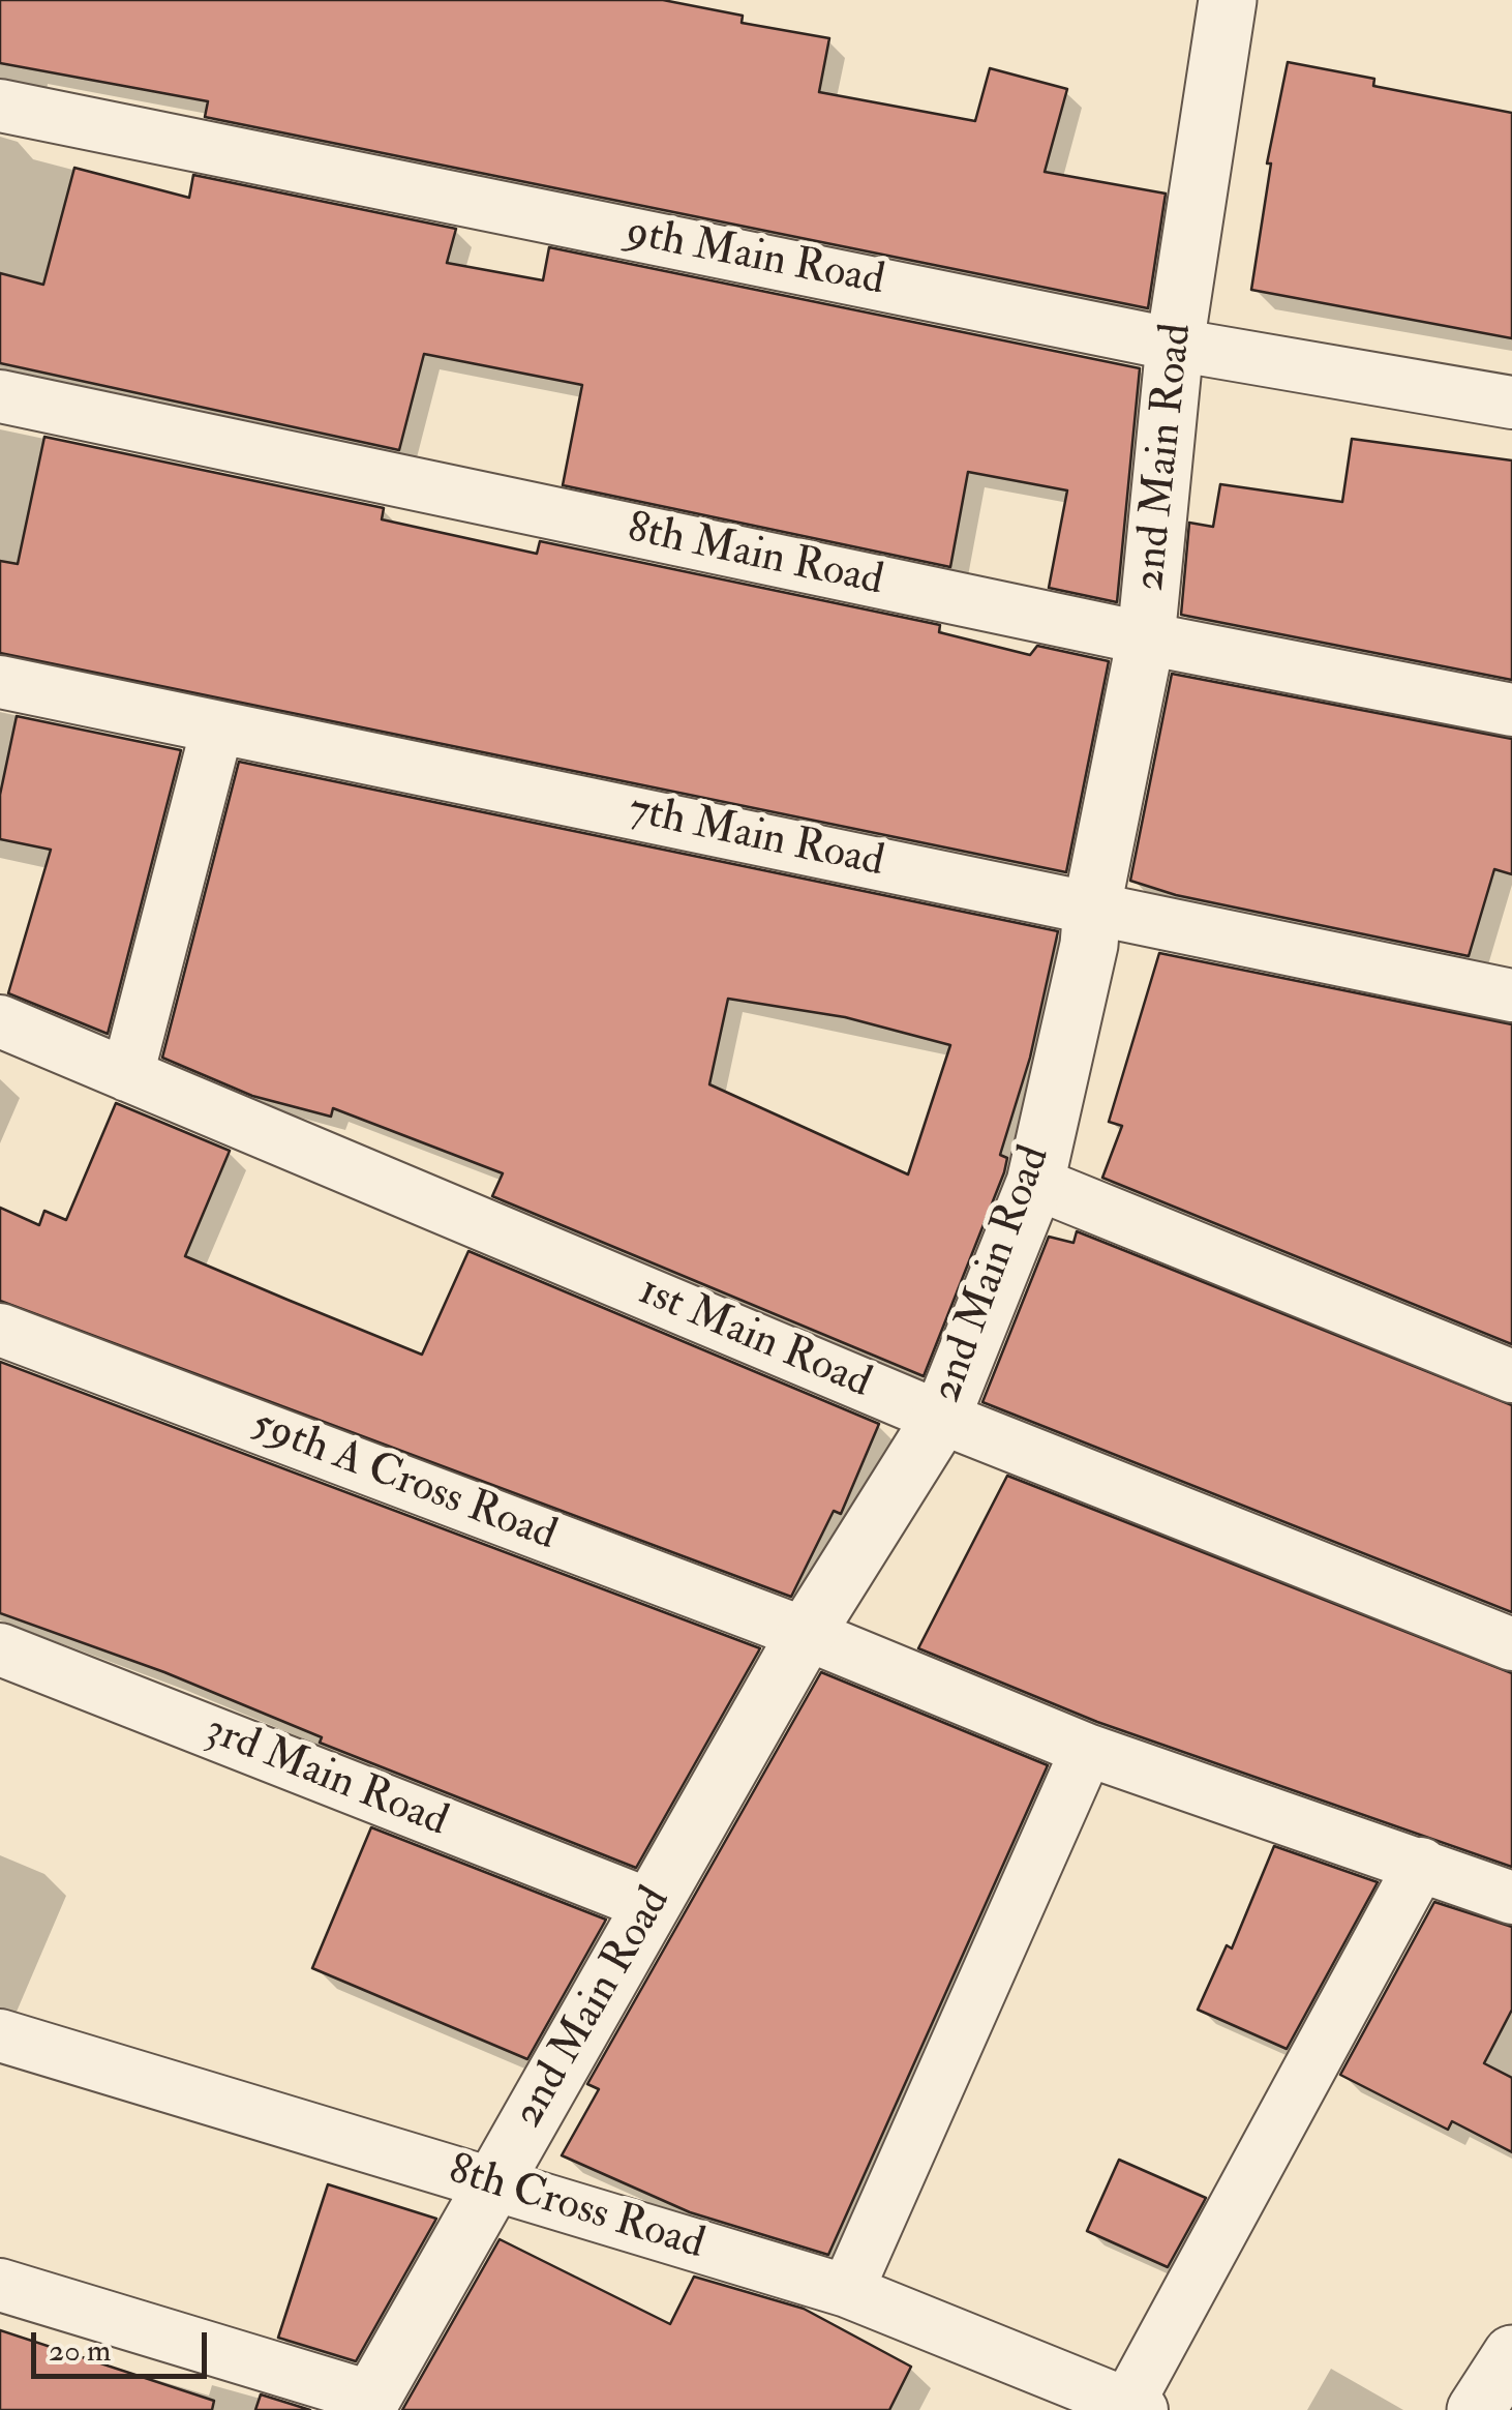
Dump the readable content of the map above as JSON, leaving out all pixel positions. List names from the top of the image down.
{
  "streets": {
    "street": [
      "9th Main Road",
      "2nd Main Road",
      "8th Main Road",
      "7th Main Road",
      "1st Main Road",
      "59th A Cross Road",
      "3rd Main Road",
      "8th Cross Road"
    ]
  },
  "crossings": [
    ["9th Main Road", "2nd Main Road"],
    ["2nd Main Road", "8th Main Road"],
    ["2nd Main Road", "7th Main Road"],
    ["2nd Main Road", "1st Main Road"],
    ["2nd Main Road", "59th A Cross Road"],
    ["2nd Main Road", "3rd Main Road"],
    ["2nd Main Road", "8th Cross Road"]
  ],
  "scale_bar": "20 m"
}
